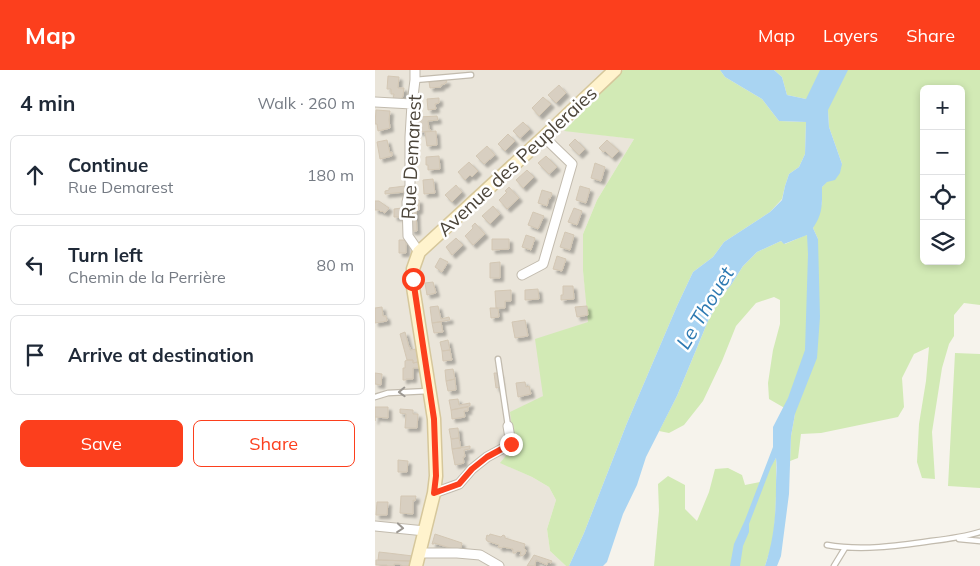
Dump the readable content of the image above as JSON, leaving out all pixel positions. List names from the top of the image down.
{
  "streets": {
    "street": ["Rue Demarest", "Avenue des Peupleraies"]
  },
  "crossings": [
    ["Rue Demarest", "Avenue des Peupleraies"]
  ],
  "water": ["Le Thouet"],
  "page": {
    "header": "Map",
    "nav": ["Map", "Layers", "Share"],
    "heading": ["4 min", "Walk · 260 m"],
    "map_buttons": ["+", "−"],
    "list": [
      ["Continue", "Rue Demarest", "180 m"],
      ["Turn left", "Chemin de la Perrière", "80 m"],
      "Arrive at destination"
    ],
    "buttons": ["Save", "Share"]
  }
}
